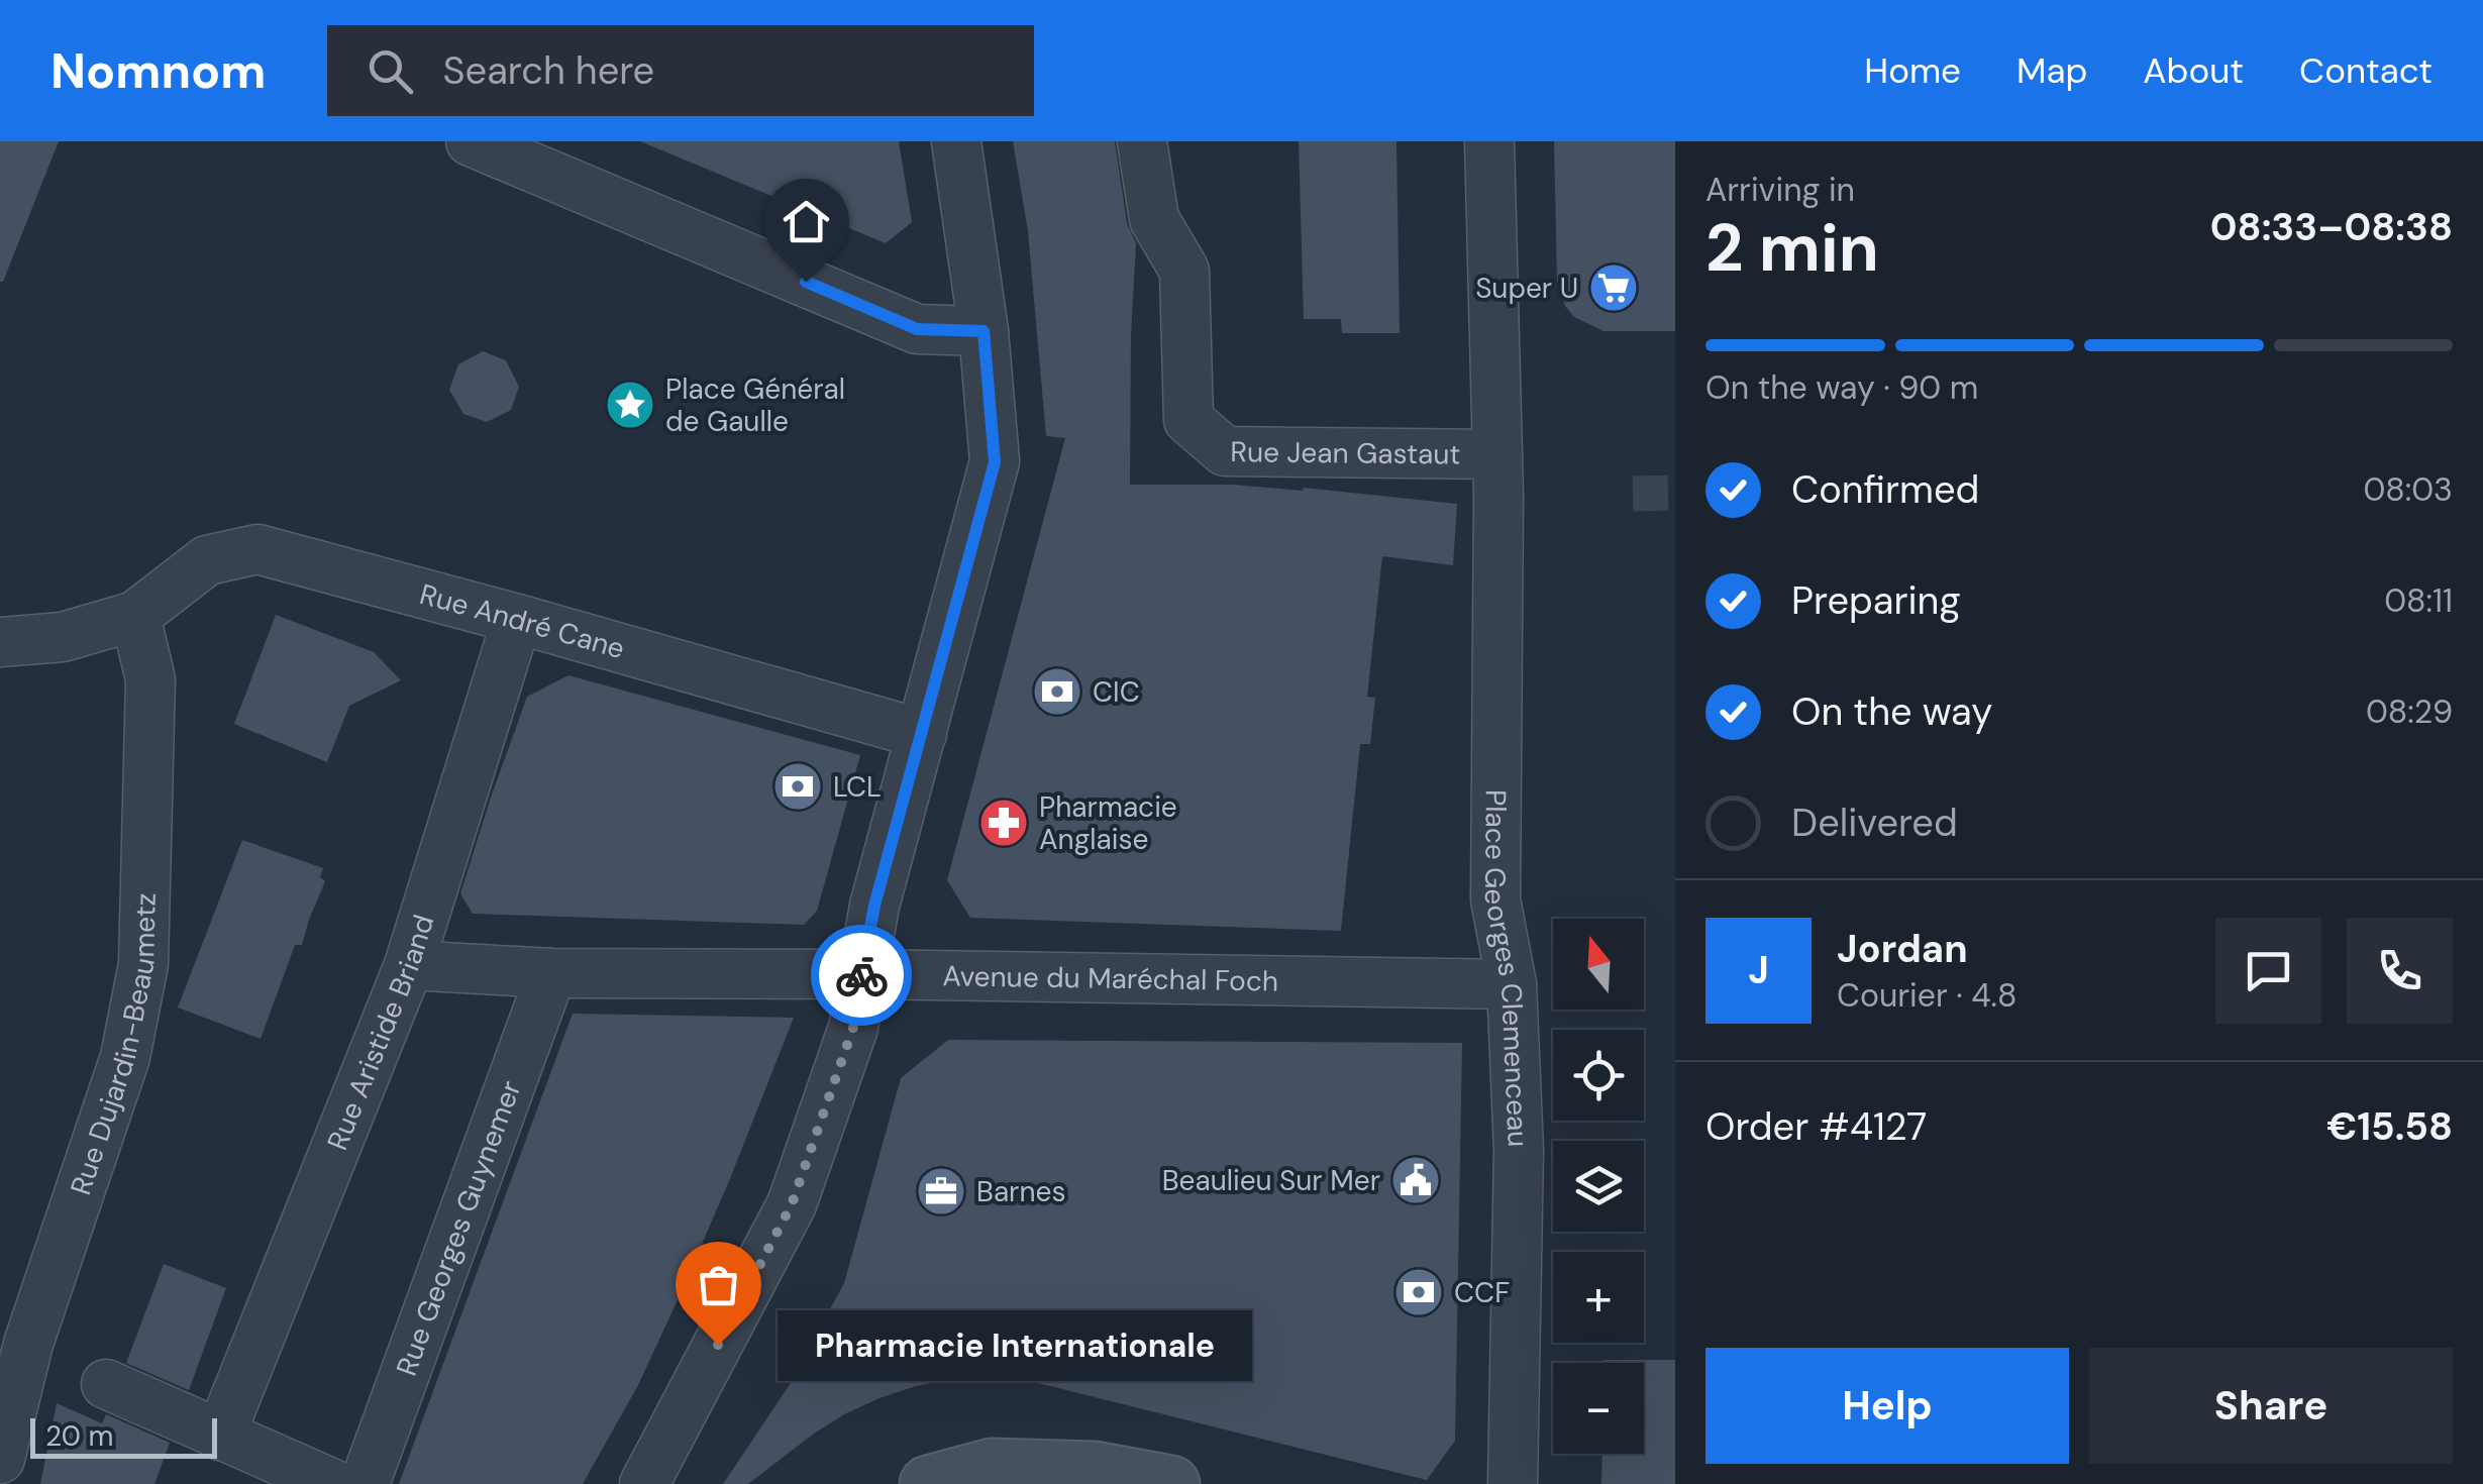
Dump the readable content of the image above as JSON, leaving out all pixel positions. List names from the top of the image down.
{
  "streets": {
    "street": [
      "Rue Jean Gastaut",
      "Rue André Cane",
      "Place Georges Clemenceau",
      "Avenue du Maréchal Foch",
      "Rue Aristide Briand",
      "Rue Dujardin-Beaumetz",
      "Rue Georges Guynemer"
    ]
  },
  "crossings": [
    ["Rue Jean Gastaut", "Place Georges Clemenceau"],
    ["Rue André Cane", "Rue Aristide Briand"],
    ["Rue André Cane", "Rue Dujardin-Beaumetz"],
    ["Place Georges Clemenceau", "Avenue du Maréchal Foch"],
    ["Avenue du Maréchal Foch", "Rue Aristide Briand"],
    ["Avenue du Maréchal Foch", "Rue Georges Guynemer"]
  ],
  "places": {
    "supermarket": ["Super U"],
    "place": ["Place Général de Gaulle"],
    "bank": ["CIC", "LCL", "CCF"],
    "pharmacy": ["Pharmacie Anglaise"],
    "public building": ["Beaulieu Sur Mer"],
    "office": ["Barnes"],
    "other": ["Pharmacie Internationale"]
  },
  "scale_bar": "20 m",
  "north": "top",
  "page": {
    "header": "Nomnom",
    "search": "Search here",
    "nav": [
      "Home",
      "Map",
      "About",
      "Contact"
    ],
    "heading": ["2 min", "Arriving in", "08:33–08:38"],
    "panel": [
      "Jordan",
      "Courier · 4.8",
      "Order #4127",
      "€15.58"
    ],
    "bar": "On the way · 90 m",
    "list": [
      ["Confirmed", "08:03"],
      ["Preparing", "08:11"],
      ["On the way", "08:29"],
      "Delivered"
    ],
    "round": "J",
    "map_buttons": ["+", "−"],
    "bubble": "Pharmacie Internationale",
    "buttons": ["Help", "Share"],
    "scale": "20 m"
  }
}
